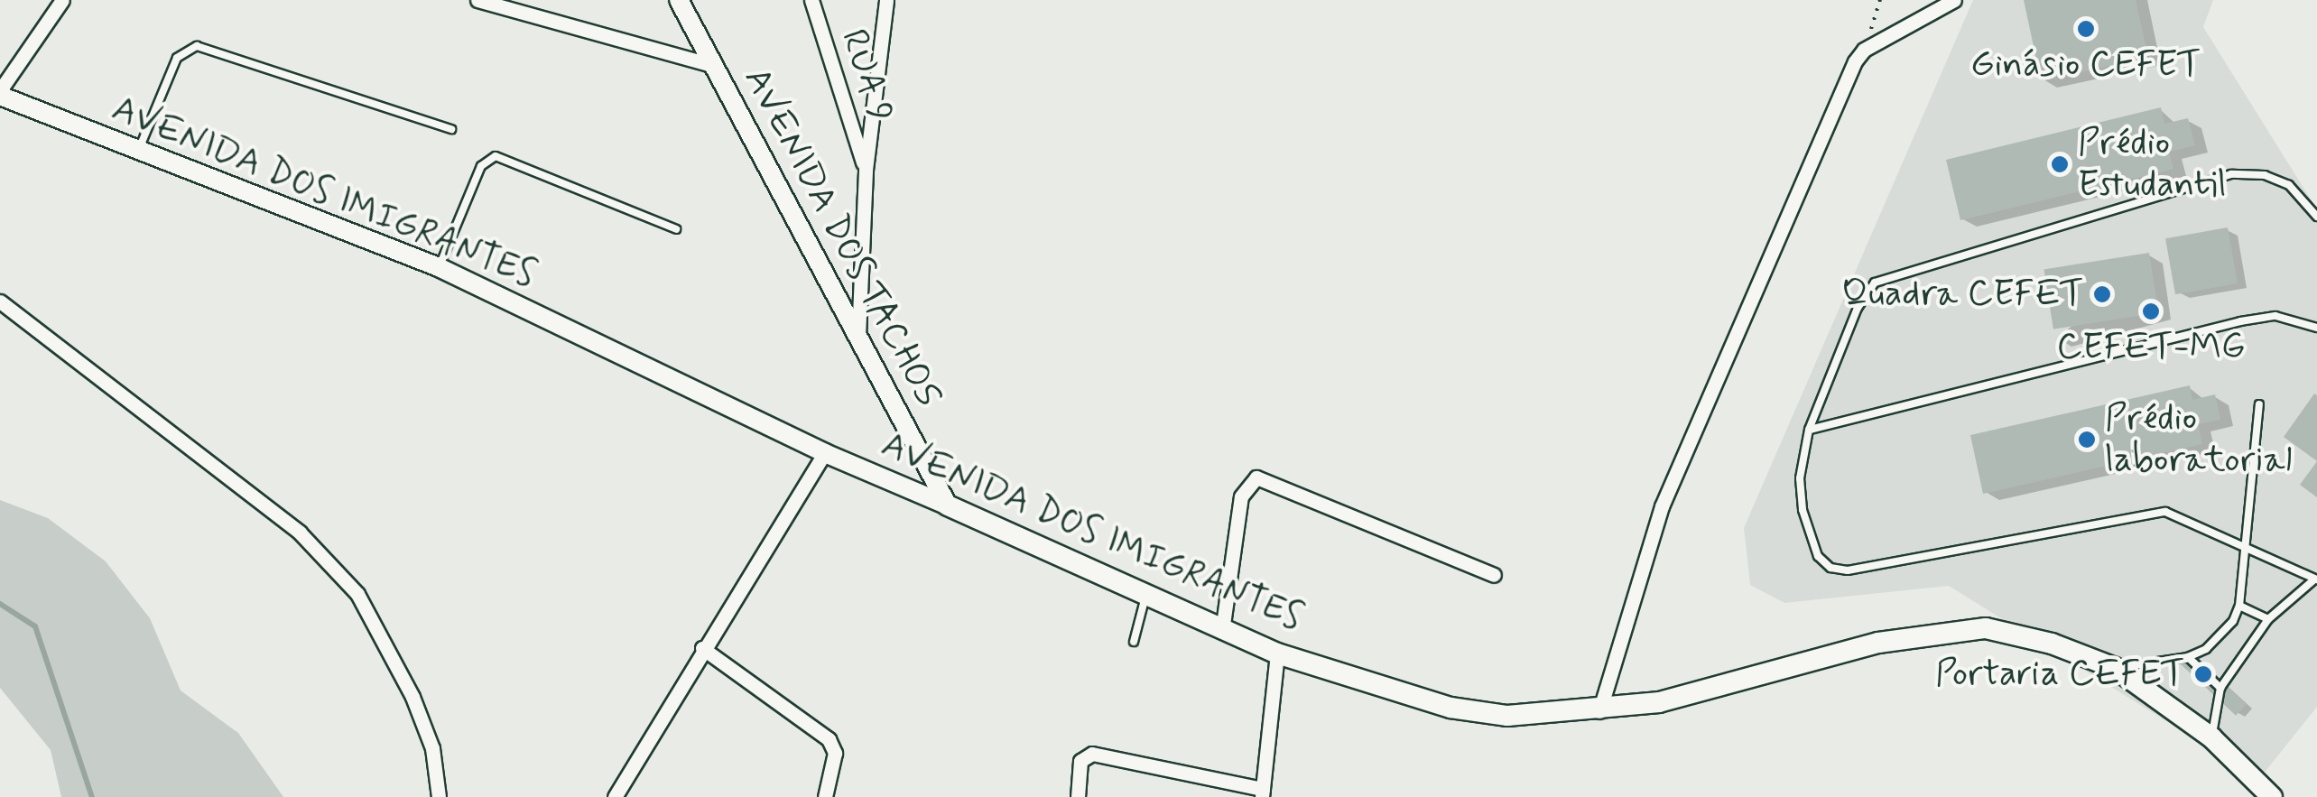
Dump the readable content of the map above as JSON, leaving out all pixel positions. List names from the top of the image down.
{
  "streets": {
    "main road": ["AVENIDA DOS IMIGRANTES"],
    "street": ["RUA 9", "AVENIDA DOS TACHOS"]
  },
  "crossings": [
    ["AVENIDA DOS IMIGRANTES", "AVENIDA DOS TACHOS"]
  ],
  "places": [
    "Ginásio CEFET",
    "Prédio Estudantil",
    "Quadra CEFET",
    "CEFET-MG",
    "Prédio laboratorial",
    "Portaria CEFET"
  ]
}
